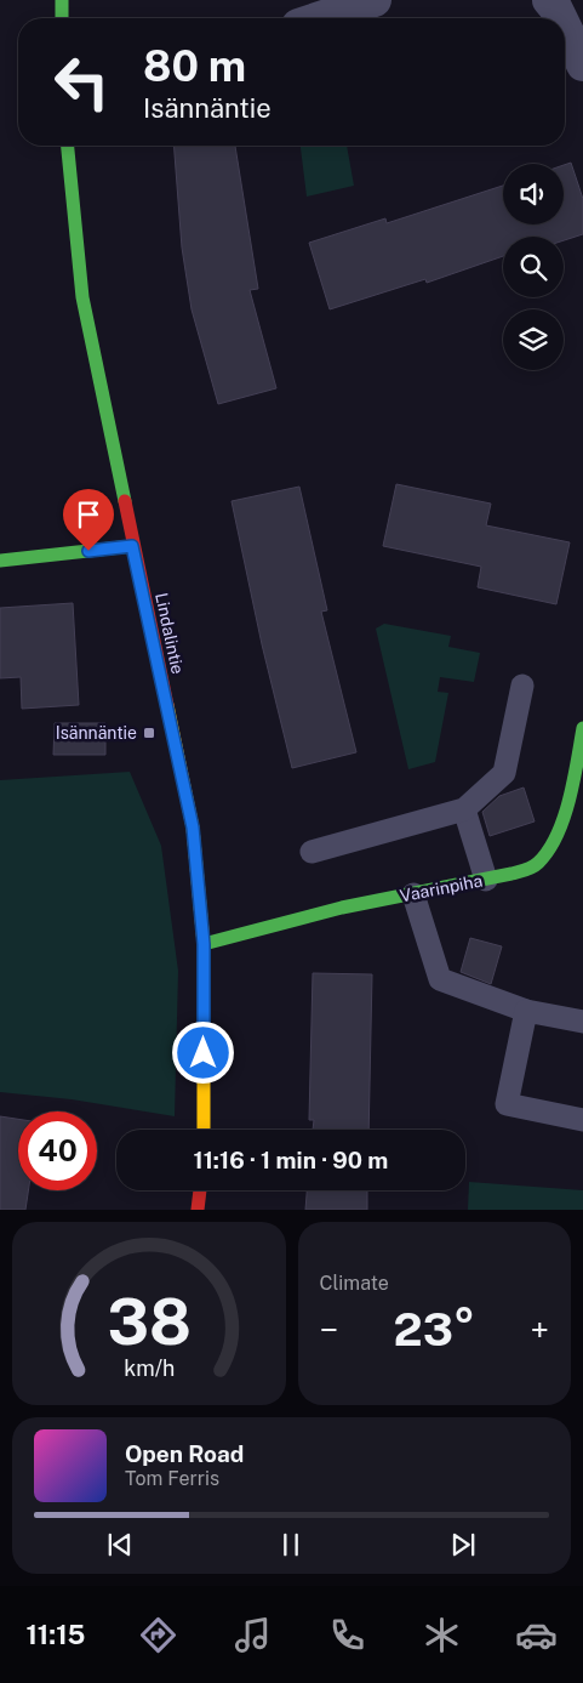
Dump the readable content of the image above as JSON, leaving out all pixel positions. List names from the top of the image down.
{
  "streets": {
    "street": ["Lindalintie", "Vaarinpiha"]
  },
  "crossings": [
    ["Lindalintie", "Vaarinpiha"]
  ],
  "places": {
    "transit": ["Isännäntie"]
  },
  "page": {
    "turn": ["80 m", "Isännäntie"],
    "limit": "40",
    "trip": "11:16 · 1 min · 90 m",
    "tile": "Climate",
    "heat": ["−", "23°", "+"],
    "song": ["Open Road", "Tom Ferris"],
    "tabs": "11:15",
    "gauge": ["38", "km/h"]
  }
}
